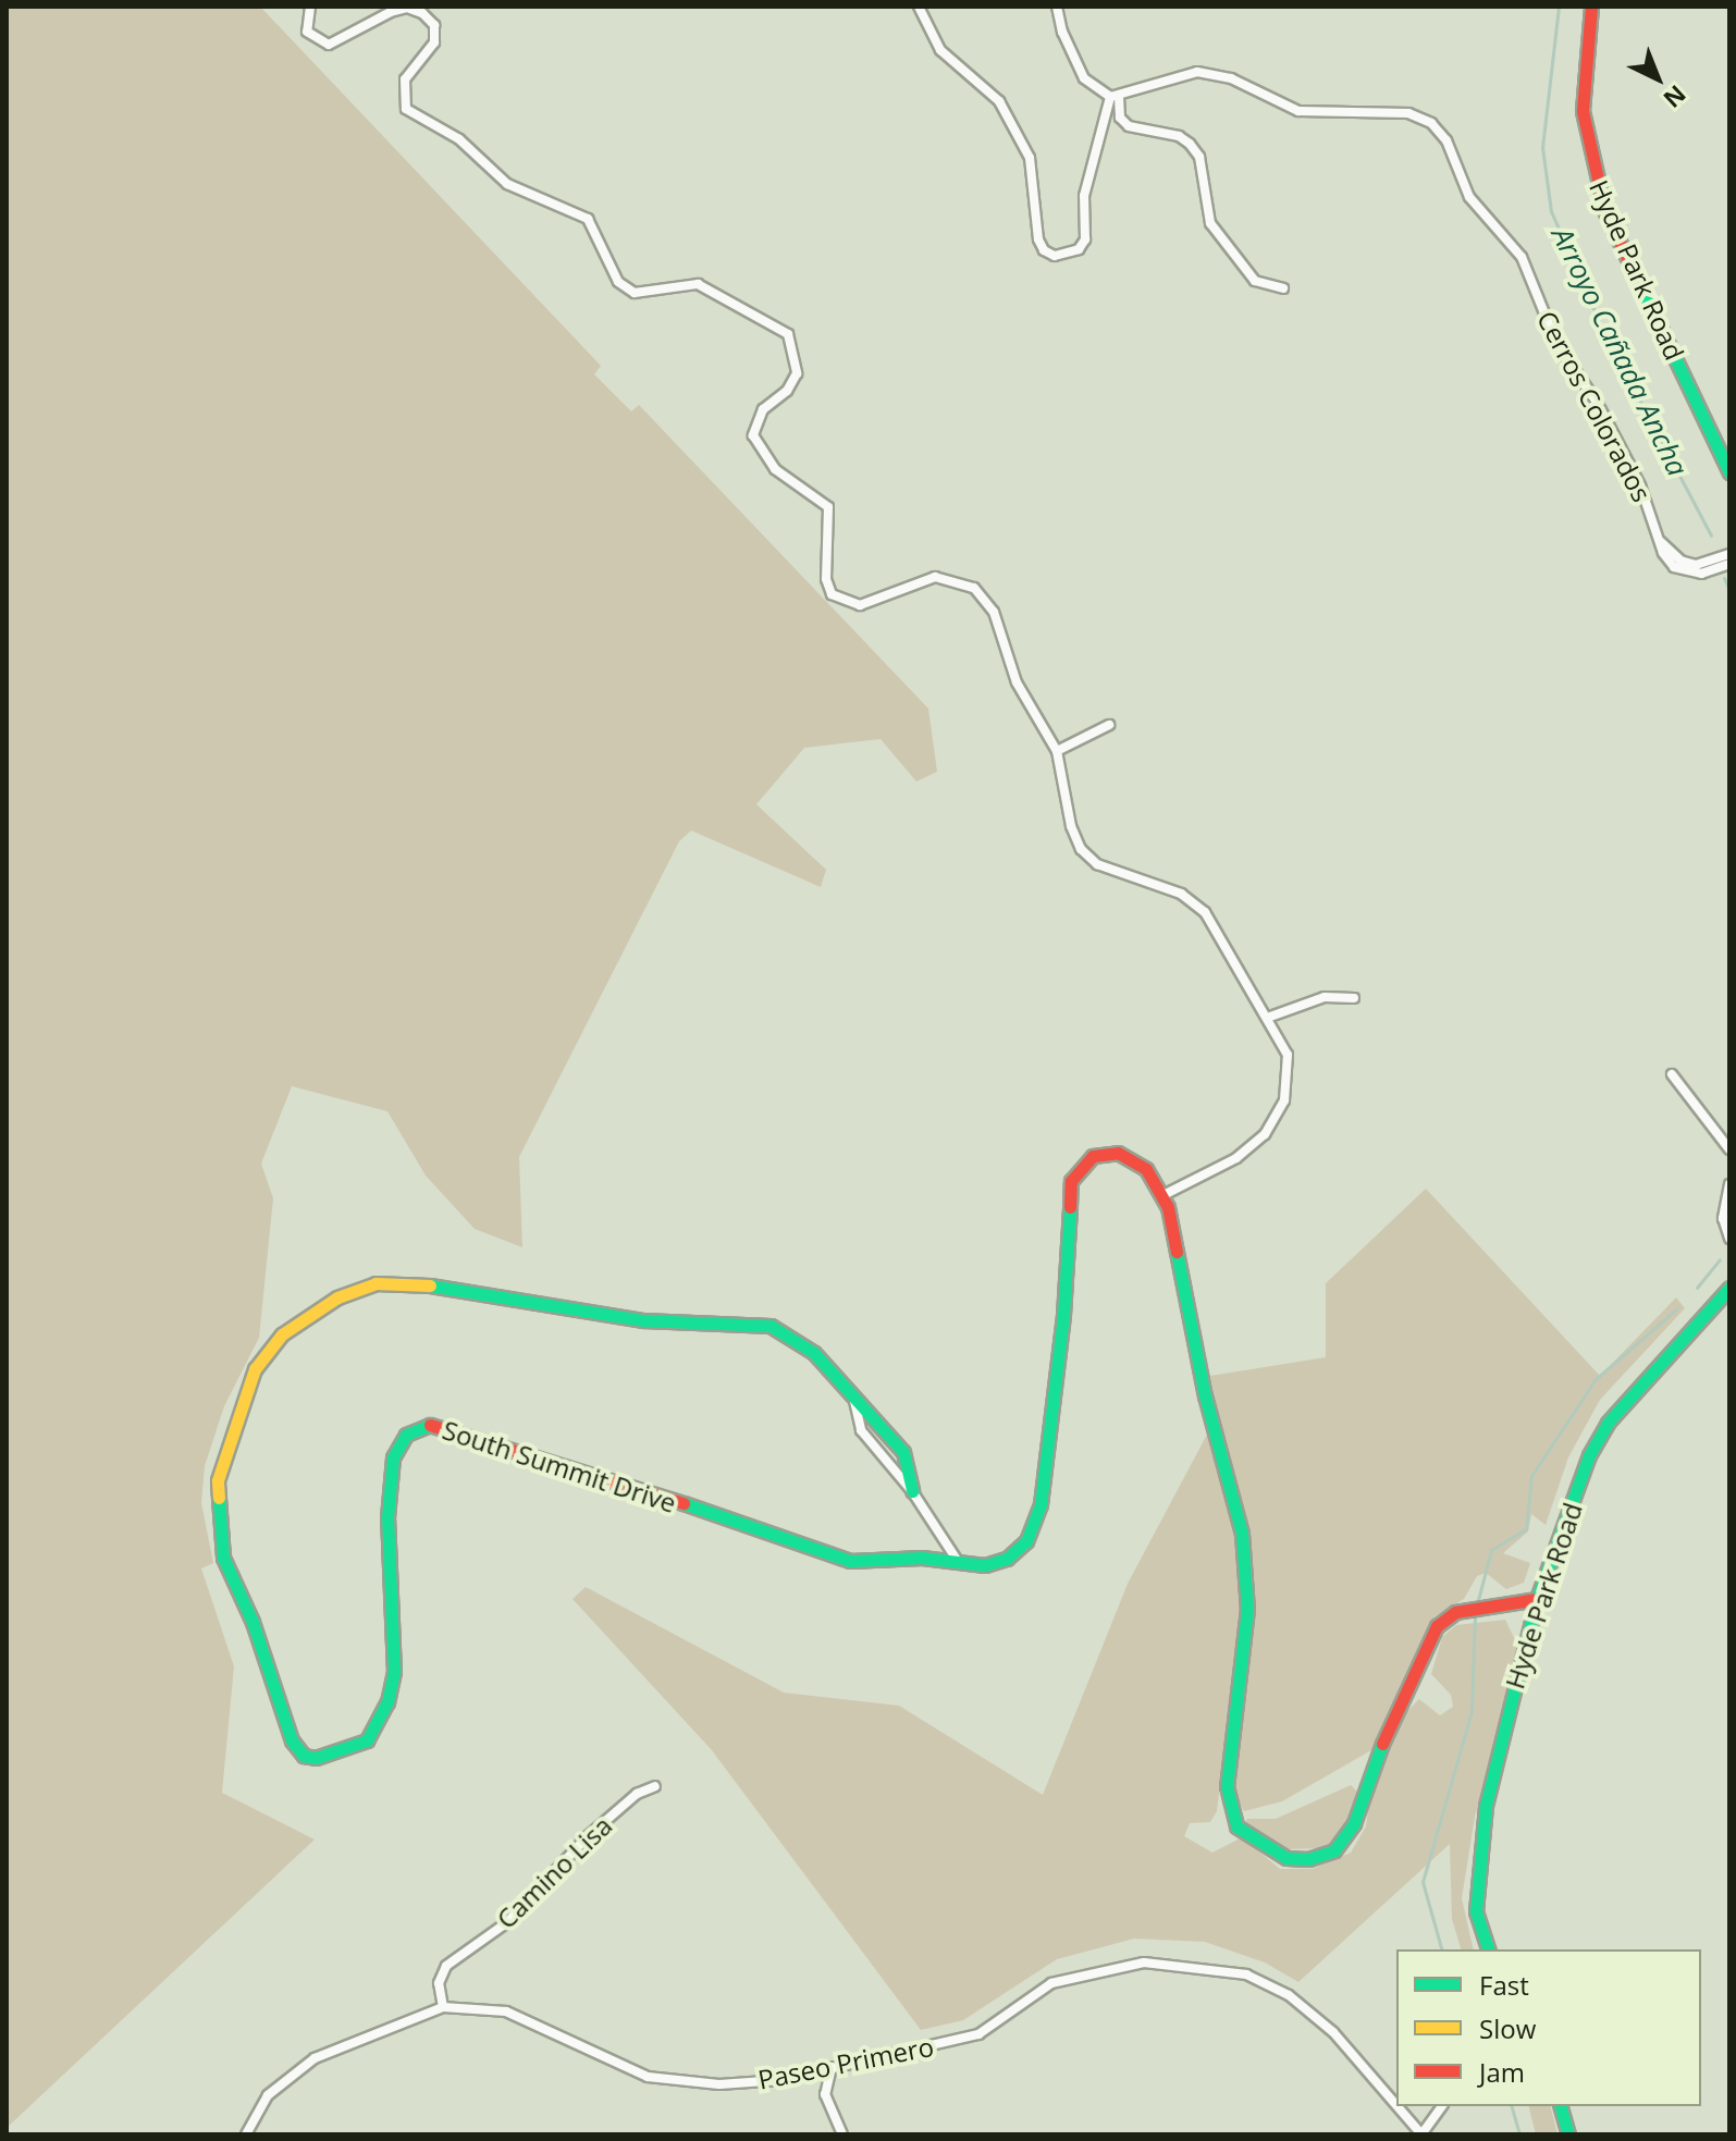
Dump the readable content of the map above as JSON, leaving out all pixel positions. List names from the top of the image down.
{
  "streets": {
    "street": [
      "Hyde Park Road",
      "Cerros Colorados",
      "South Summit Drive",
      "Camino Lisa",
      "Paseo Primero"
    ]
  },
  "crossings": [
    ["Hyde Park Road", "South Summit Drive"],
    ["Camino Lisa", "Paseo Primero"]
  ],
  "water": ["Arroyo Cañada Ancha"],
  "legend": ["Fast", "Slow", "Jam"],
  "north": "bottom right"
}
